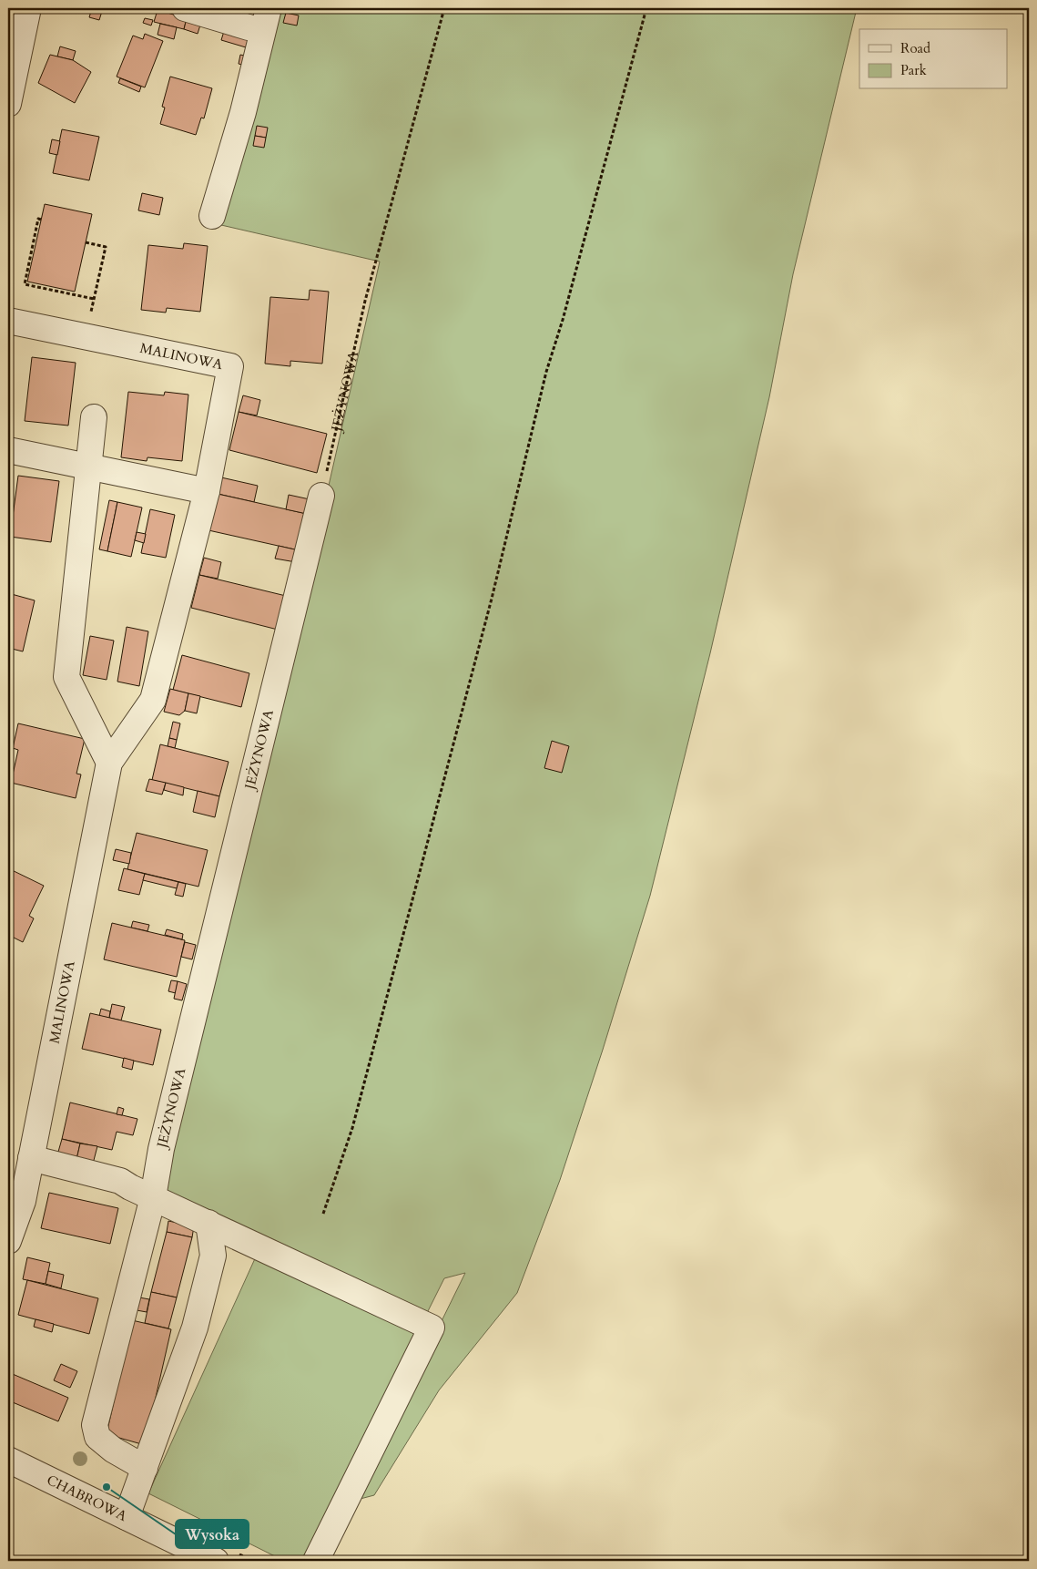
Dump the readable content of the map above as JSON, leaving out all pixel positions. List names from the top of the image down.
{
  "streets": {
    "street": ["MALINOWA", "JEŻYNOWA", "CHABROWA"]
  },
  "places": ["Wysoka"],
  "legend": ["Road", "Park"]
}
